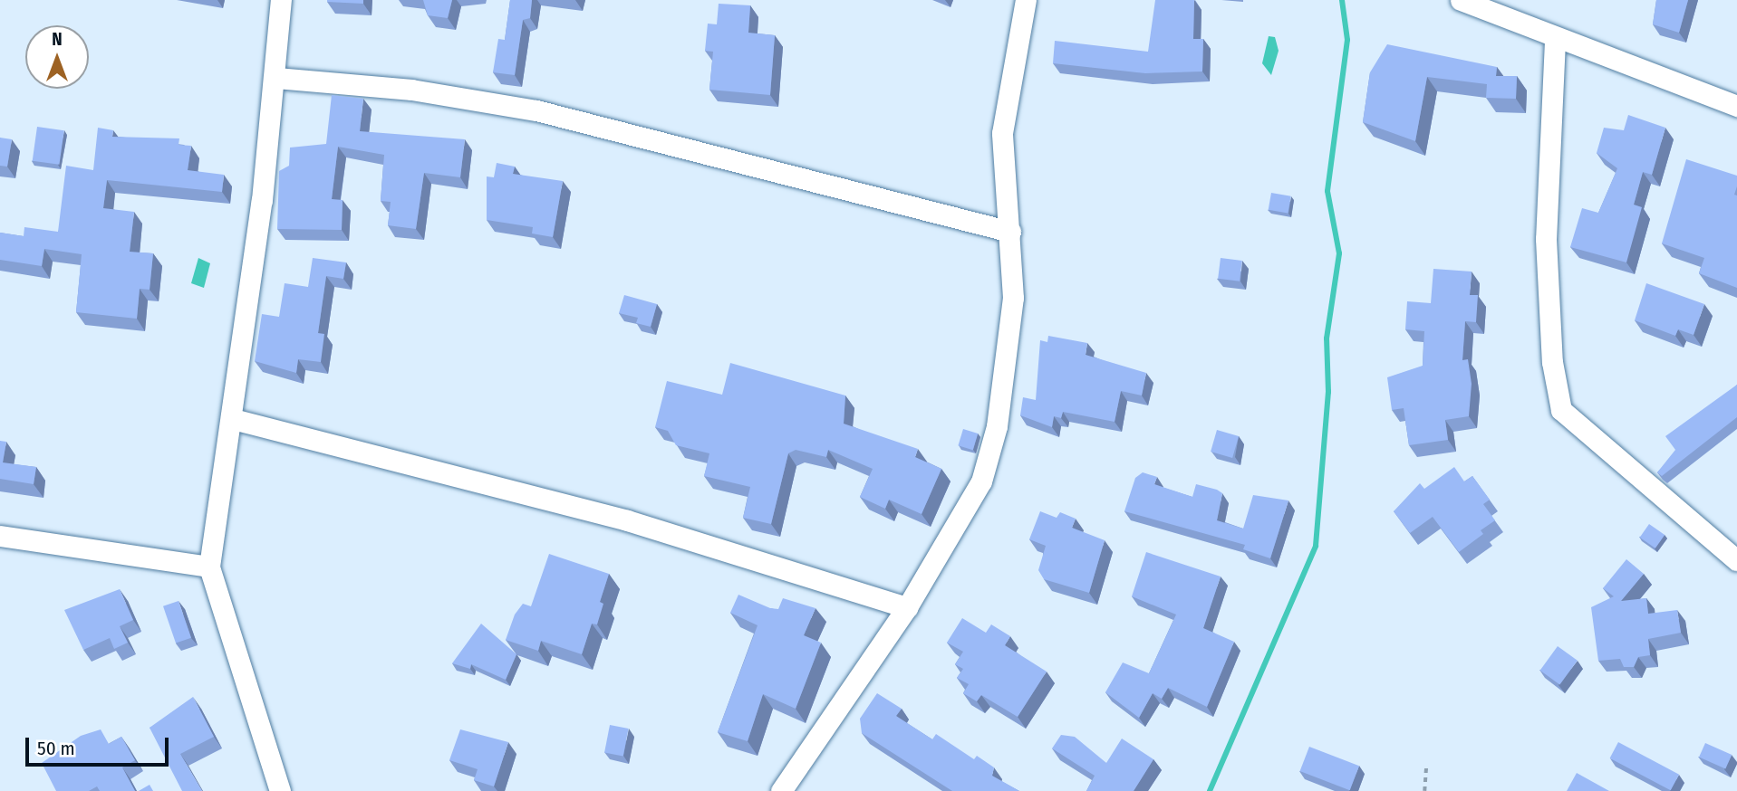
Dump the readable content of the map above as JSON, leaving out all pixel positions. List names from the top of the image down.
{
  "scale_bar": "50 m",
  "north": "top"
}
